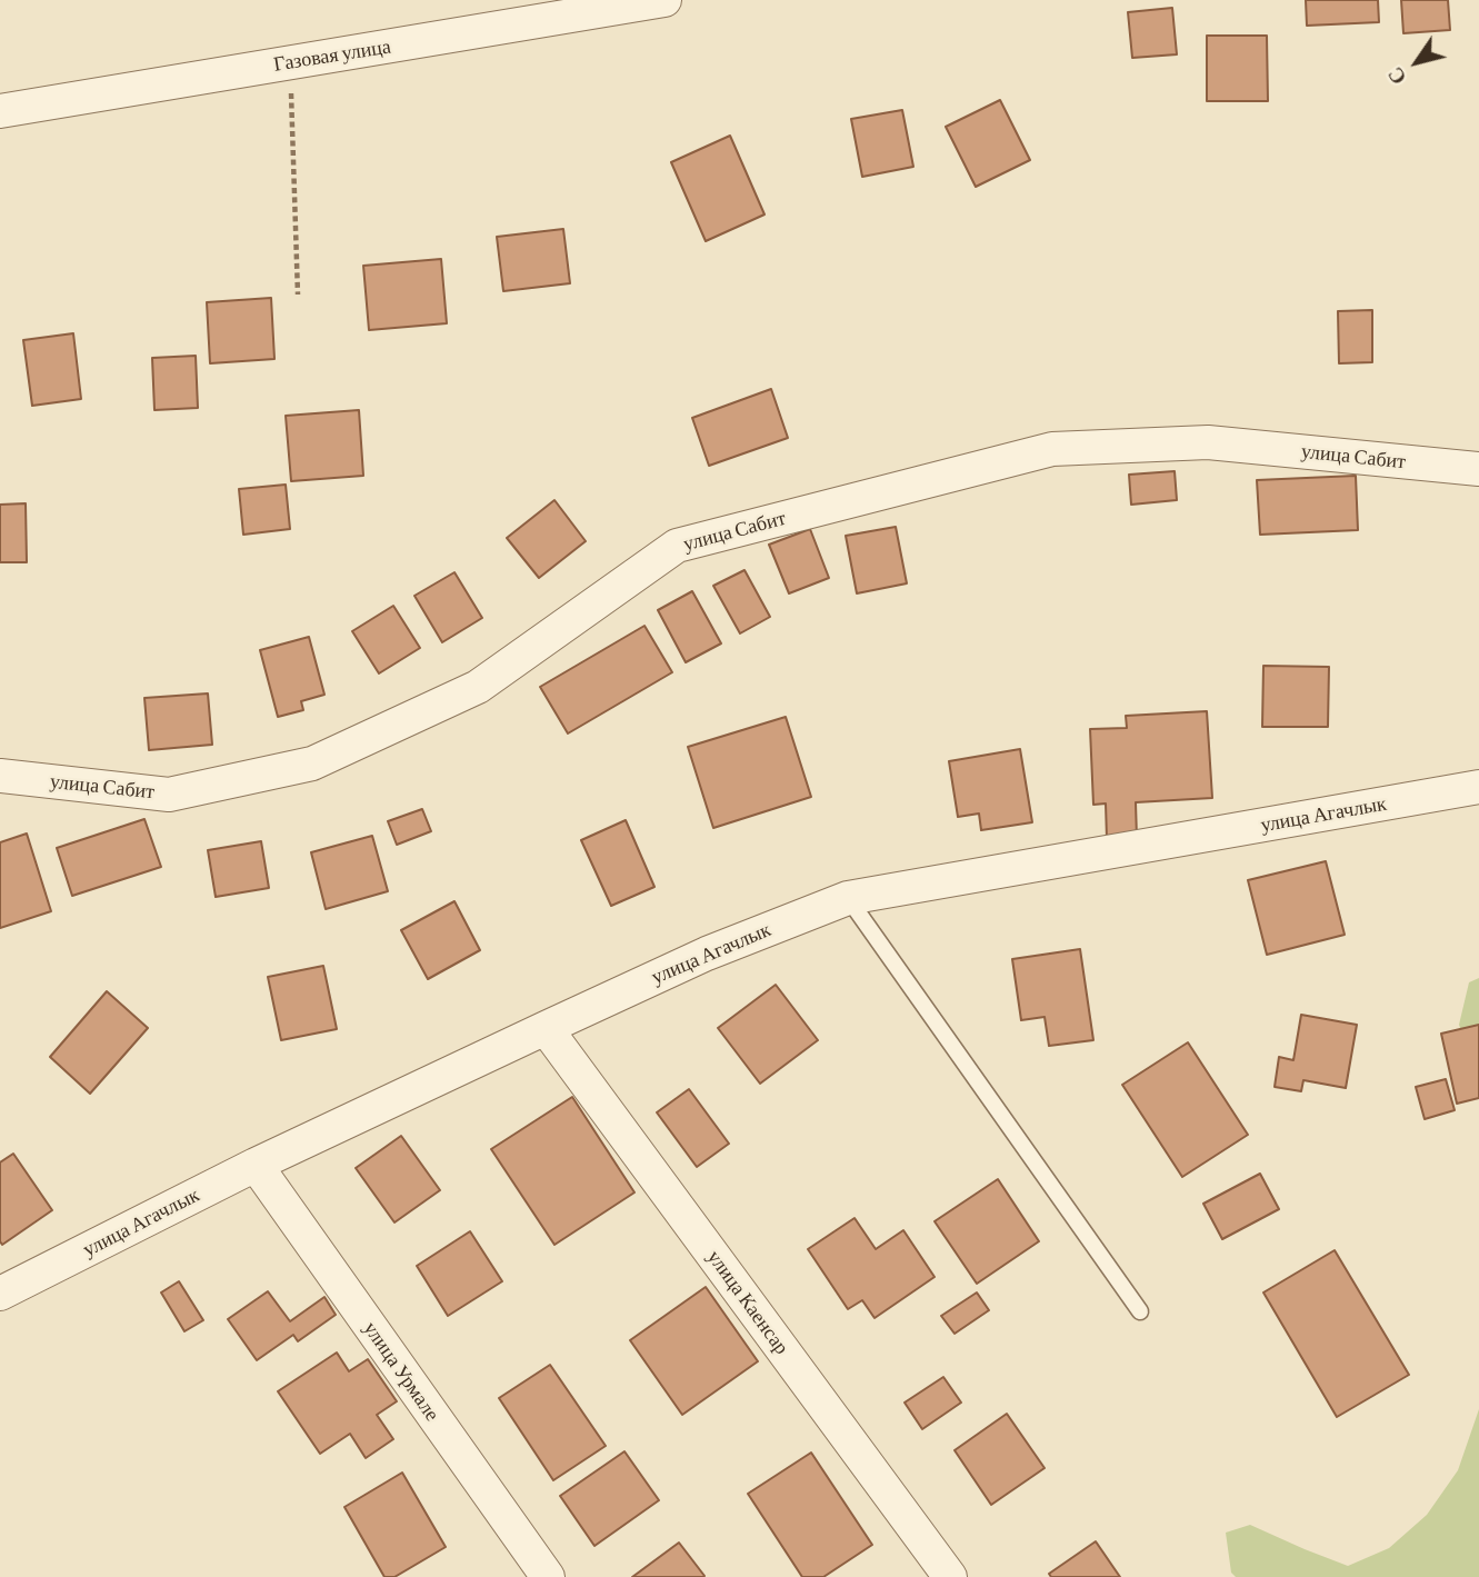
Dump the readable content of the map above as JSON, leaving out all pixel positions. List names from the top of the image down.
{
  "streets": {
    "street": [
      "Газовая улица",
      "улица Сабит",
      "улица Агачлык",
      "улица Каенсар",
      "улица Урмале"
    ]
  },
  "crossings": [
    ["улица Агачлык", "улица Каенсар"],
    ["улица Агачлык", "улица Урмале"]
  ],
  "north": "bottom left"
}
